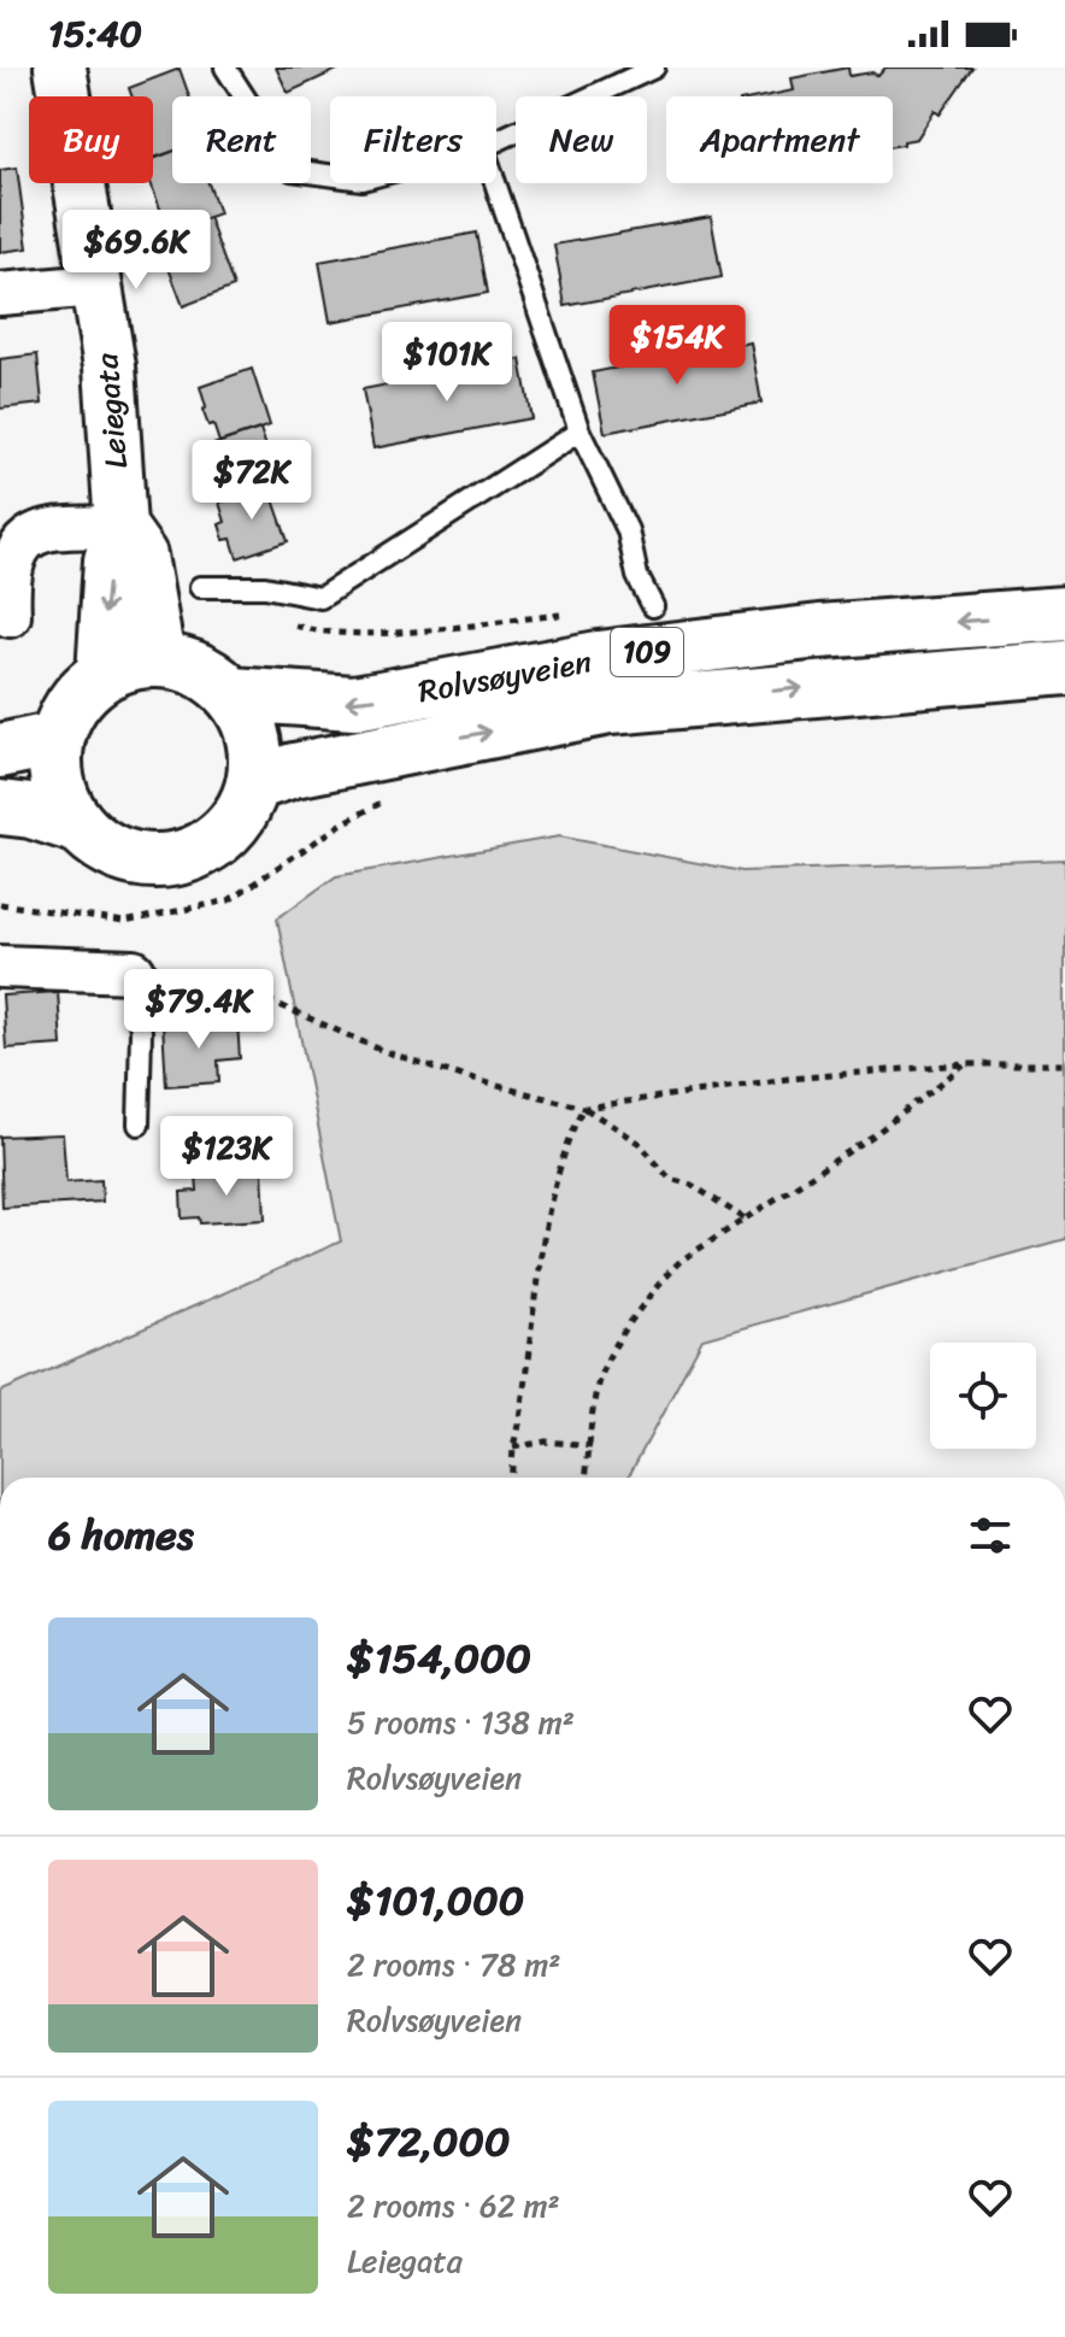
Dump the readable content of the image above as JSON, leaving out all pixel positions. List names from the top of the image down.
{
  "streets": {
    "main road": ["109", "Rolvsøyveien"],
    "street": ["Leiegata"]
  },
  "crossings": [
    ["Leiegata", "Rolvsøyveien"]
  ],
  "page": {
    "status": "15:40",
    "chip": [
      "Buy",
      "Rent",
      "Filters",
      "New",
      "Apartment"
    ],
    "price": [
      "$69.6K",
      "$154K",
      "$101K",
      "$72K",
      "$79.4K",
      "$123K"
    ],
    "heading": "6 homes",
    "list": [
      {
        "name": "$154,000",
        "note": "5 rooms · 138 m² · Rolvsøyveien"
      },
      {
        "name": "$101,000",
        "note": "2 rooms · 78 m² · Rolvsøyveien"
      },
      {
        "name": "$72,000",
        "note": "2 rooms · 62 m² · Leiegata"
      }
    ]
  }
}
